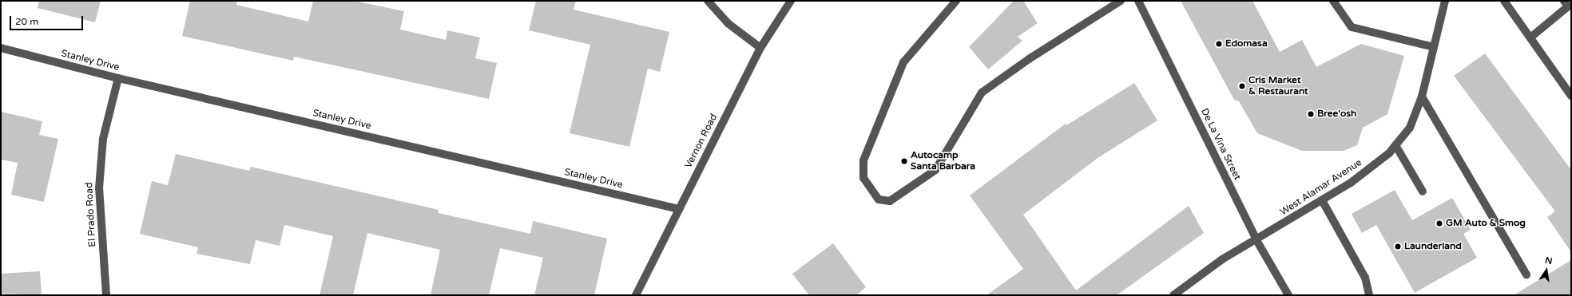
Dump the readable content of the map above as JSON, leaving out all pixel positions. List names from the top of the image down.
{
  "streets": {
    "street": [
      "Stanley Drive",
      "Vernon Road",
      "De La Vina Street",
      "West Alamar Avenue",
      "El Prado Road"
    ]
  },
  "crossings": [
    ["Stanley Drive", "Vernon Road"],
    ["Stanley Drive", "El Prado Road"],
    ["De La Vina Street", "West Alamar Avenue"]
  ],
  "places": [
    "Edomasa",
    "Cris Market & Restaurant",
    "Bree'osh",
    "Autocamp Santa Barbara",
    "GM Auto & Smog",
    "Launderland"
  ],
  "scale_bar": "20 m",
  "north": "top"
}
